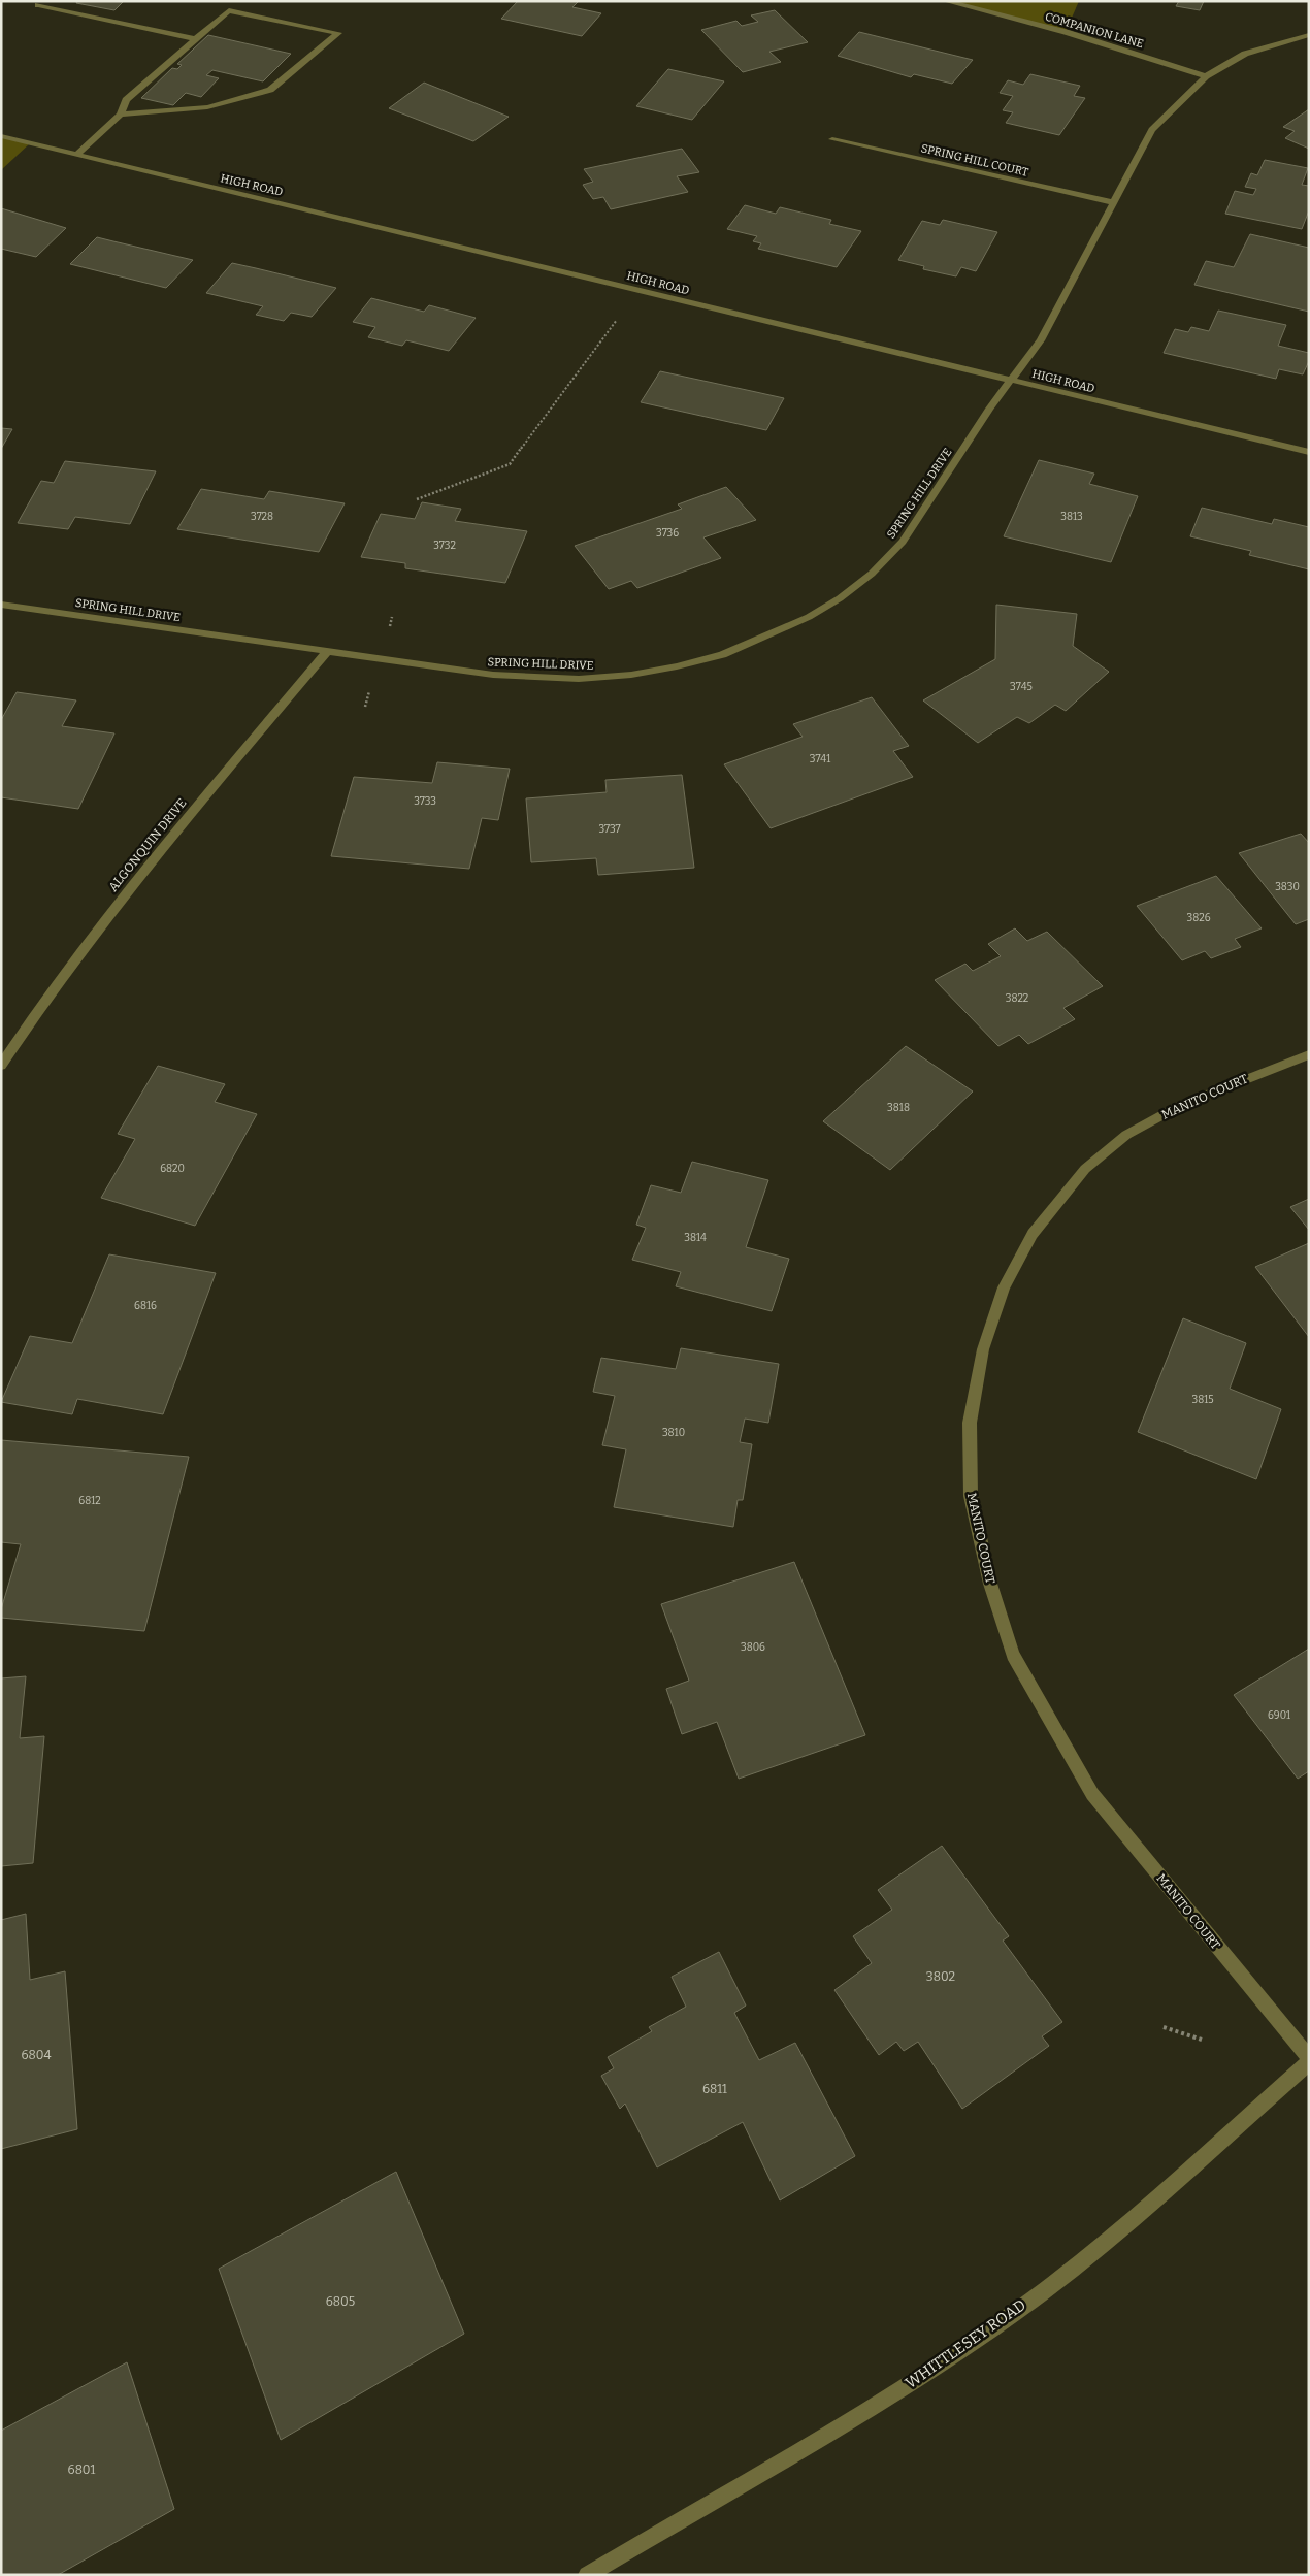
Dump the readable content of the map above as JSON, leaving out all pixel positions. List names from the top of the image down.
{
  "streets": {
    "street": [
      "COMPANION LANE",
      "SPRING HILL COURT",
      "HIGH ROAD",
      "SPRING HILL DRIVE",
      "ALGONQUIN DRIVE",
      "MANITO COURT",
      "WHITTLESEY ROAD"
    ]
  },
  "crossings": [
    ["COMPANION LANE", "SPRING HILL DRIVE"],
    ["SPRING HILL COURT", "SPRING HILL DRIVE"],
    ["HIGH ROAD", "SPRING HILL DRIVE"],
    ["SPRING HILL DRIVE", "ALGONQUIN DRIVE"]
  ],
  "house_numbers": [
    "3728",
    "3813",
    "3736",
    "3732",
    "3745",
    "3741",
    "3733",
    "3737",
    "3830",
    "3826",
    "3822",
    "3818",
    "6820",
    "3814",
    "6816",
    "3815",
    "3810",
    "6812",
    "3806",
    "6901",
    "3802",
    "6804",
    "6811",
    "6805",
    "6801"
  ]
}
